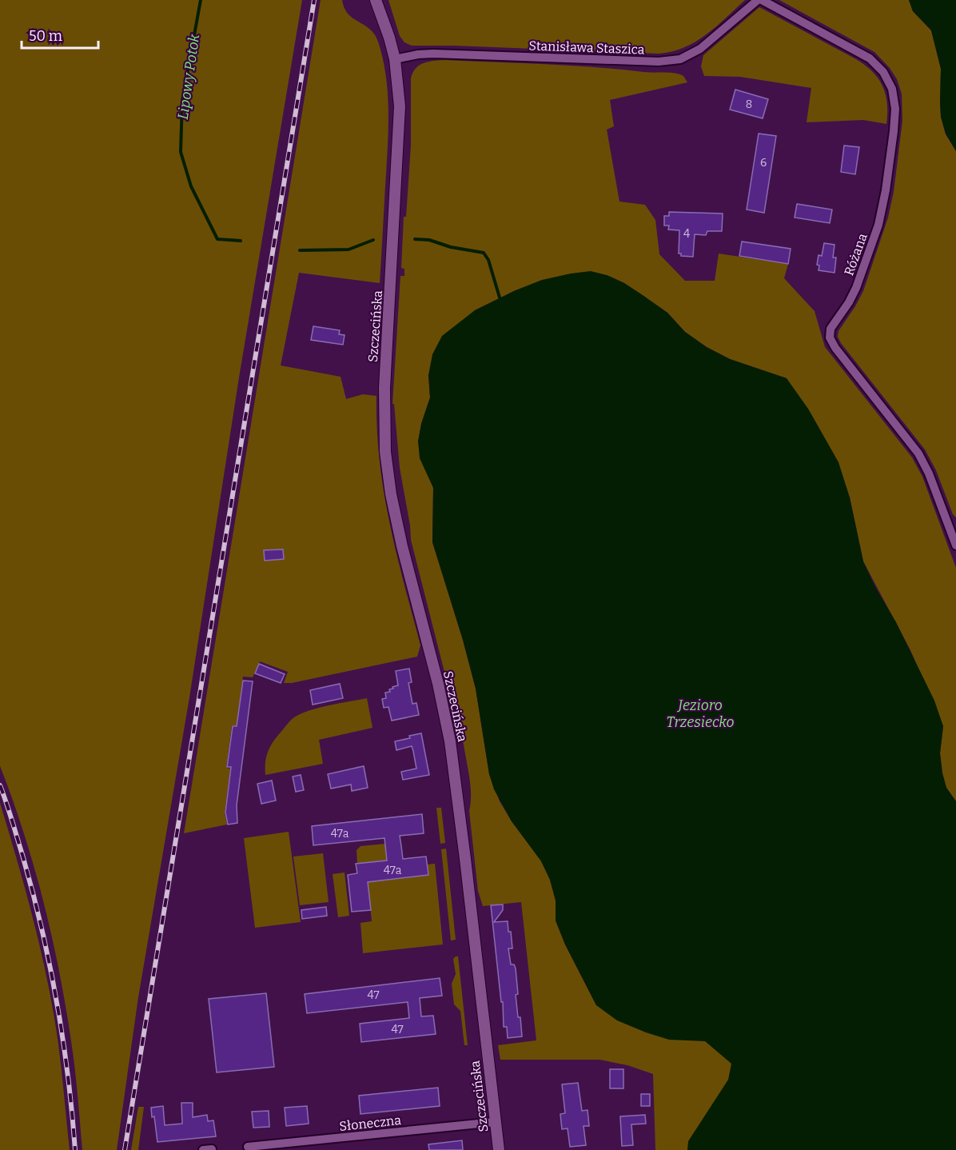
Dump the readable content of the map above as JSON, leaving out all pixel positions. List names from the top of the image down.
{
  "streets": {
    "street": [
      "Stanisława Staszica",
      "Różana",
      "Szczecińska",
      "Słoneczna"
    ]
  },
  "crossings": [
    ["Stanisława Staszica", "Szczecińska"],
    ["Szczecińska", "Słoneczna"]
  ],
  "water": ["Lipowy Potok", "Jezioro Trzesiecko"],
  "house_numbers": [
    "8",
    "6",
    "4",
    "47a",
    "47a",
    "47",
    "47"
  ],
  "scale_bar": "50 m"
}
